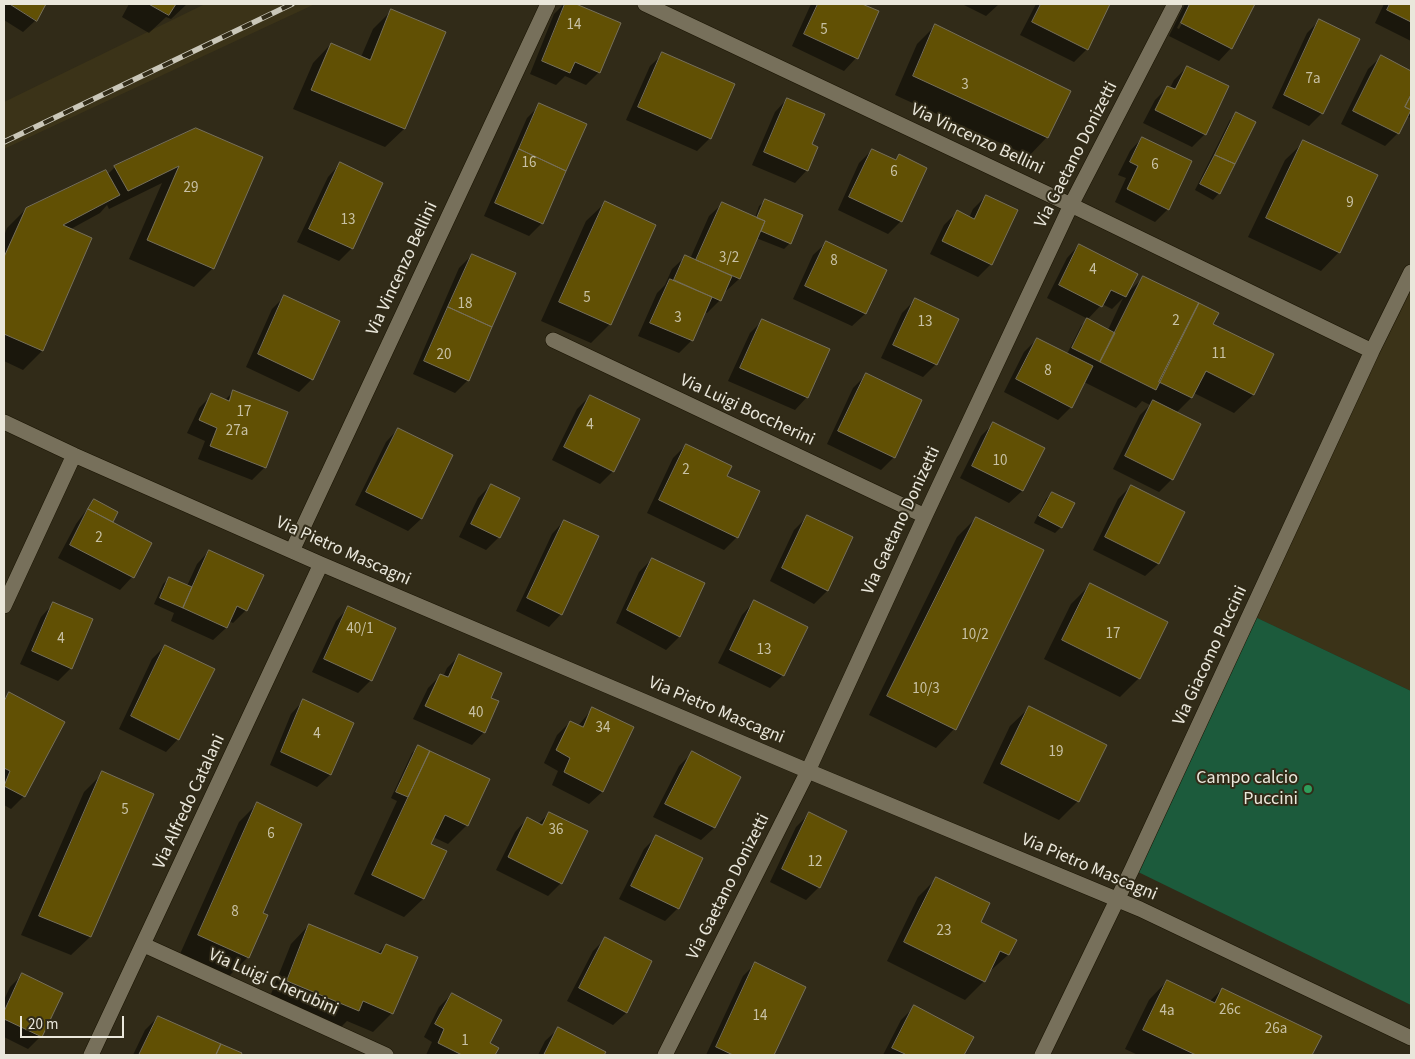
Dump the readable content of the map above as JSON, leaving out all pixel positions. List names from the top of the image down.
{
  "streets": {
    "street": [
      "Via Vincenzo Bellini",
      "Via Gaetano Donizetti",
      "Via Luigi Boccherini",
      "Via Pietro Mascagni",
      "Via Giacomo Puccini",
      "Via Alfredo Catalani",
      "Via Luigi Cherubini"
    ]
  },
  "crossings": [
    ["Via Vincenzo Bellini", "Via Gaetano Donizetti"],
    ["Via Vincenzo Bellini", "Via Pietro Mascagni"],
    ["Via Vincenzo Bellini", "Via Giacomo Puccini"],
    ["Via Gaetano Donizetti", "Via Luigi Boccherini"],
    ["Via Gaetano Donizetti", "Via Pietro Mascagni"],
    ["Via Pietro Mascagni", "Via Giacomo Puccini"],
    ["Via Pietro Mascagni", "Via Alfredo Catalani"],
    ["Via Alfredo Catalani", "Via Luigi Cherubini"]
  ],
  "places": ["Campo calcio Puccini"],
  "house_numbers": [
    "14",
    "5",
    "7a",
    "3",
    "16",
    "6",
    "6",
    "29",
    "9",
    "13",
    "3/2",
    "8",
    "4",
    "5",
    "18",
    "3",
    "2",
    "13",
    "11",
    "20",
    "8",
    "17",
    "4",
    "27a",
    "10",
    "2",
    "2",
    "40/1",
    "17",
    "10/2",
    "4",
    "13",
    "10/3",
    "40",
    "34",
    "4",
    "19",
    "5",
    "36",
    "6",
    "12",
    "8",
    "23",
    "26c",
    "4a",
    "14",
    "26a",
    "1"
  ],
  "scale_bar": "20 m"
}
